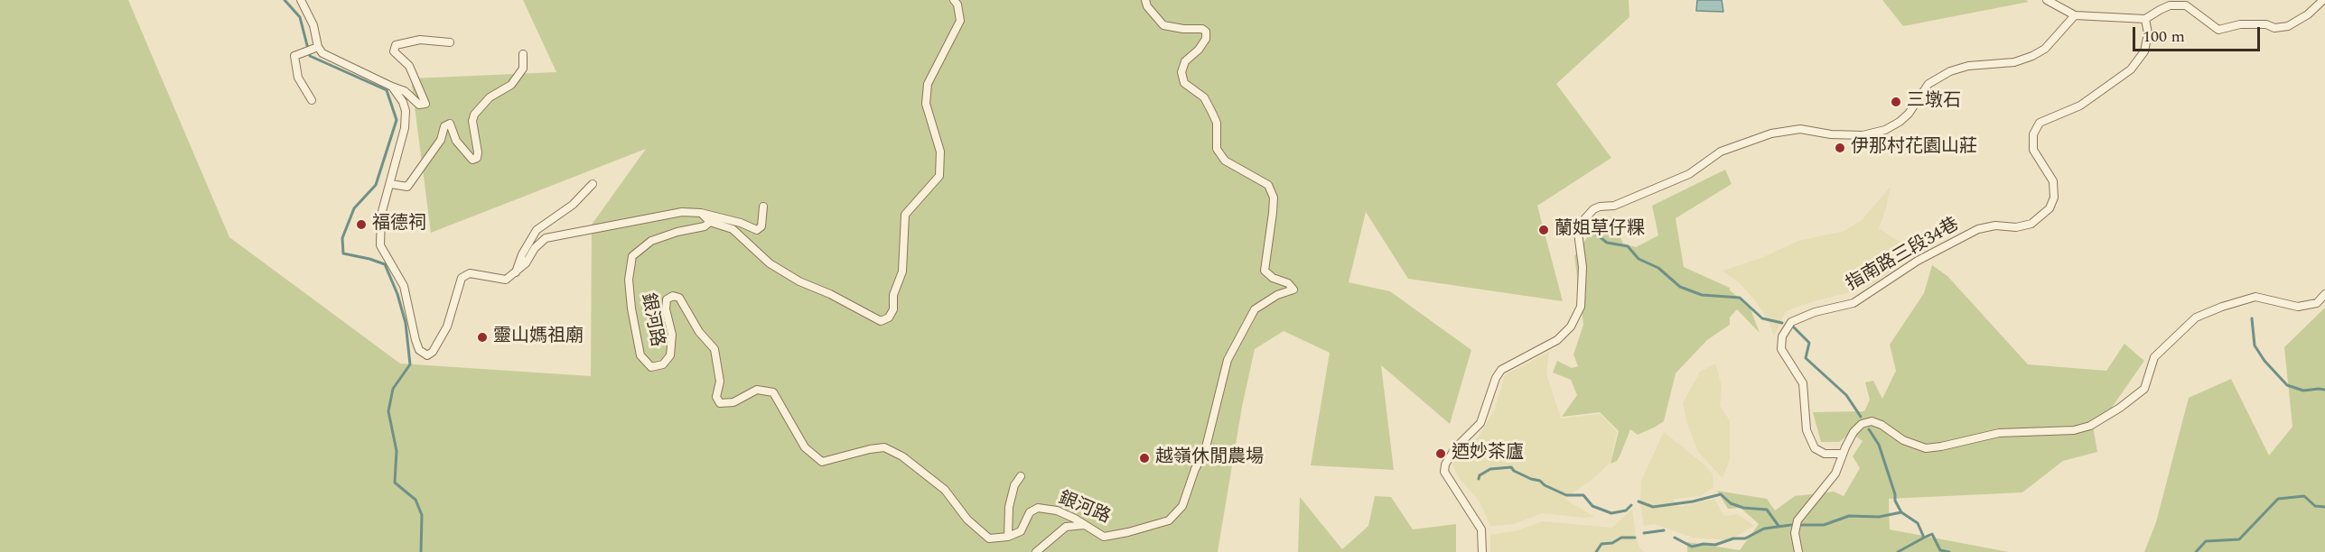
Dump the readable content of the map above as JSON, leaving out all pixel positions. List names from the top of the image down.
{
  "streets": {
    "street": ["指南路三段34巷", "銀河路"]
  },
  "places": [
    "三墩石",
    "伊那村花園山莊",
    "福德祠",
    "蘭姐草仔粿",
    "靈山媽祖廟",
    "迺妙茶廬",
    "越嶺休閒農場"
  ],
  "scale_bar": "100 m"
}
